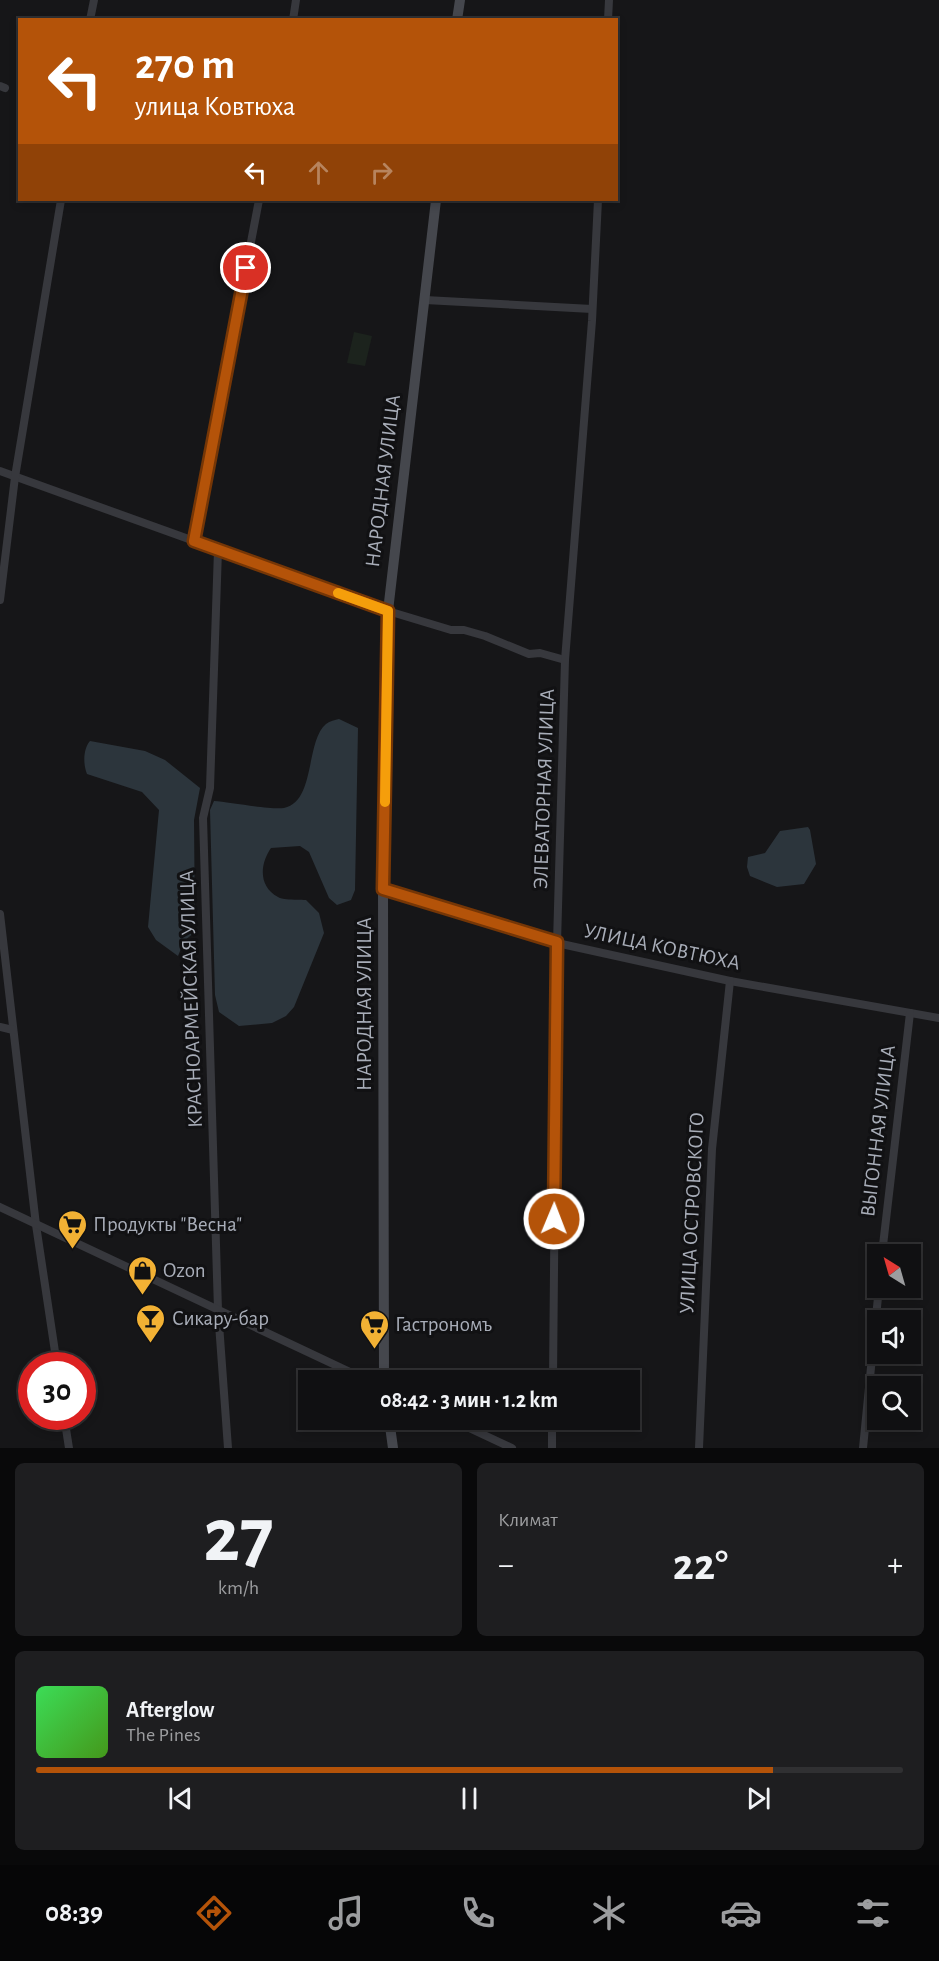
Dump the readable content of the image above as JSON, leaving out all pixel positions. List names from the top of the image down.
{
  "streets": {
    "main road": ["НАРОДНАЯ УЛИЦА"],
    "street": [
      "ЭЛЕВАТОРНАЯ УЛИЦА",
      "УЛИЦА КОВТЮХА",
      "КРАСНОАРМЕЙСКАЯ УЛИЦА",
      "ВЫГОННАЯ УЛИЦА",
      "УЛИЦА ОСТРОВСКОГО"
    ]
  },
  "crossings": [
    ["НАРОДНАЯ УЛИЦА", "УЛИЦА КОВТЮХА"],
    ["ЭЛЕВАТОРНАЯ УЛИЦА", "УЛИЦА КОВТЮХА"],
    ["УЛИЦА КОВТЮХА", "ВЫГОННАЯ УЛИЦА"],
    ["УЛИЦА КОВТЮХА", "УЛИЦА ОСТРОВСКОГО"]
  ],
  "places": {
    "supermarket": ["Продукты \"Весна\"", "Гастрономъ"],
    "shop": ["Ozon"],
    "bar": ["Сикару-бар"]
  },
  "north": "top left",
  "page": {
    "turn": ["270 m", "улица Ковтюха"],
    "limit": "30",
    "trip": "08:42 · 3 мин · 1.2 km",
    "tile": [
      ["27", "km/h"],
      "Климат"
    ],
    "heat": ["−", "22°", "+"],
    "song": ["Afterglow", "The Pines"],
    "tabs": "08:39"
  }
}
